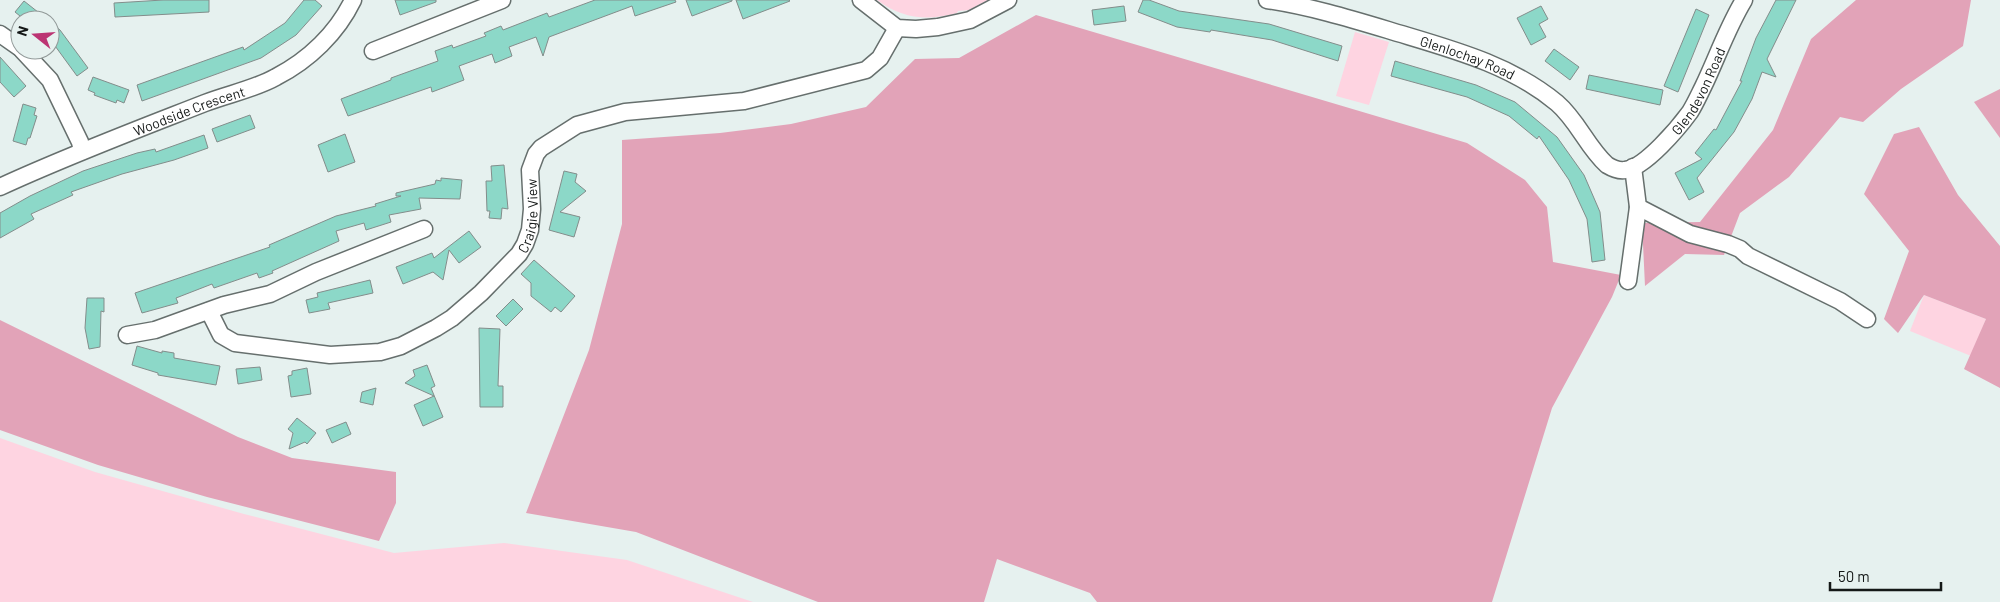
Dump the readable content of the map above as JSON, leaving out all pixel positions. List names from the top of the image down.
{
  "streets": {
    "street": [
      "Glenlochay Road",
      "Glendevon Road",
      "Woodside Crescent",
      "Craigie View"
    ]
  },
  "crossings": [
    ["Glenlochay Road", "Glendevon Road"]
  ],
  "scale_bar": "50 m",
  "north": "left"
}
